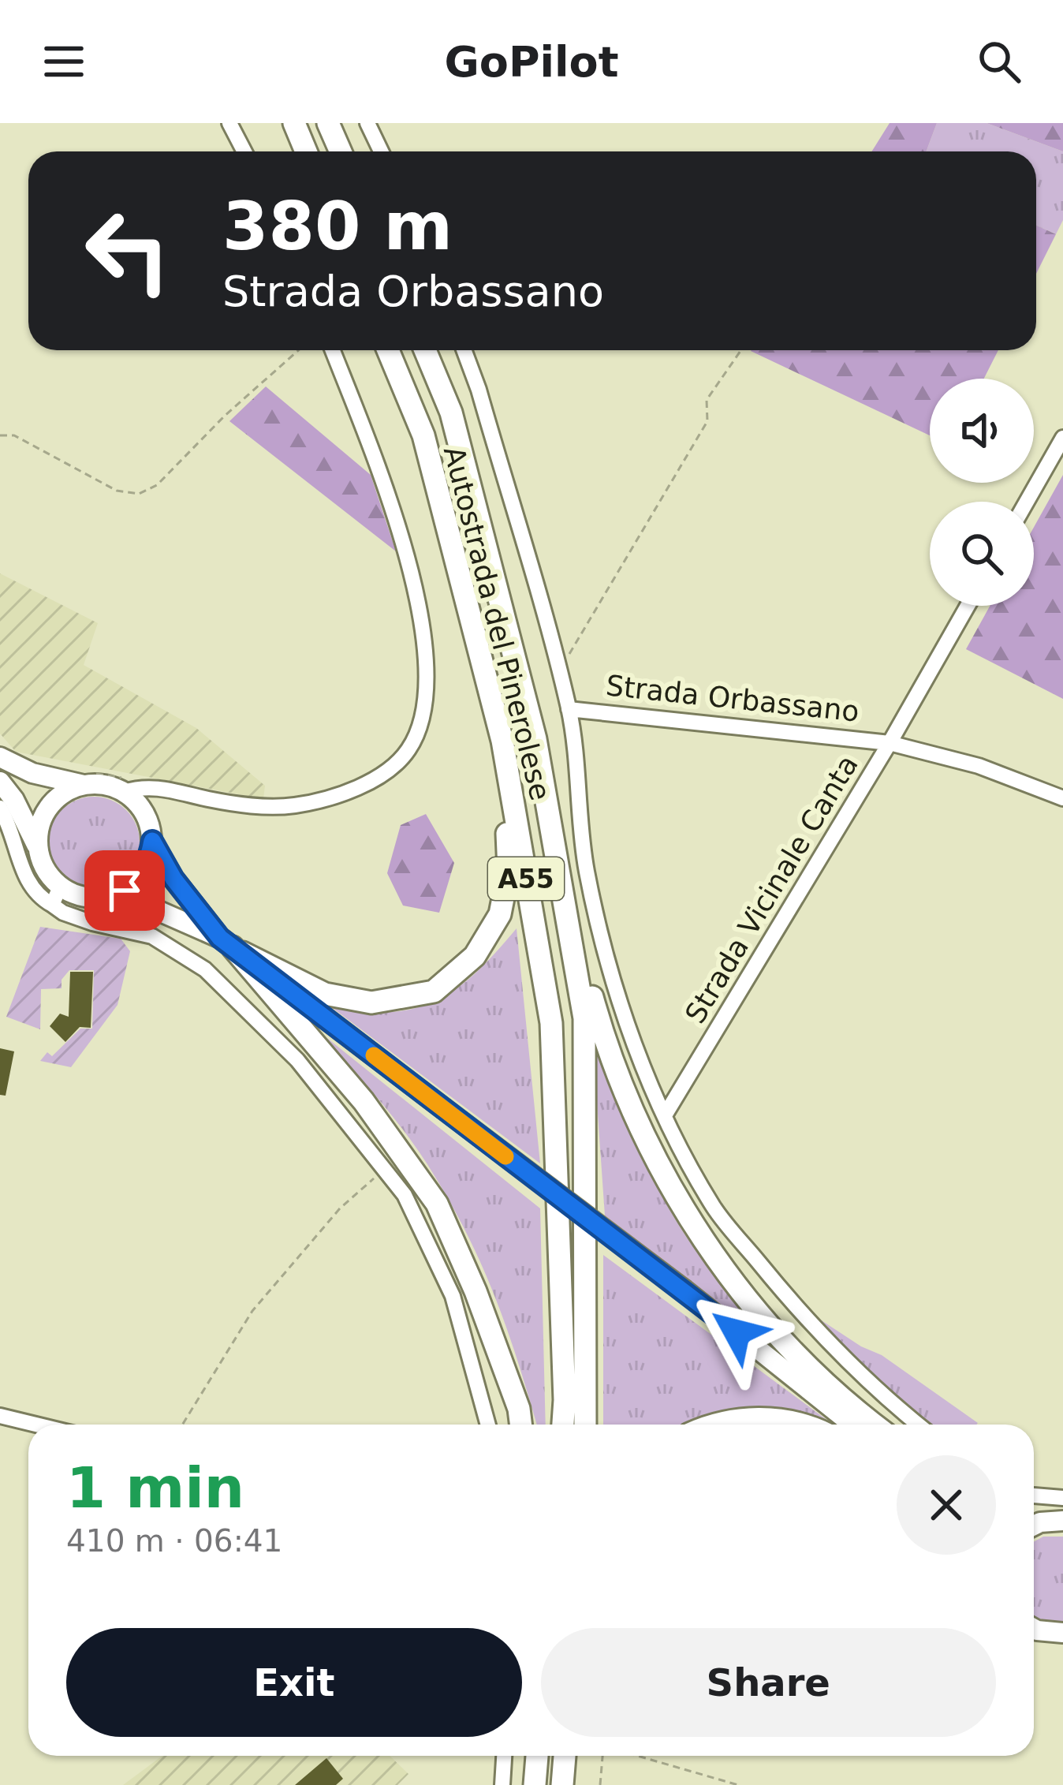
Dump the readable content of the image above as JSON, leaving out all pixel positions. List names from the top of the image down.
{
  "streets": {
    "highway": ["Autostrada del Pinerolese", "A55"],
    "street": ["Strada Orbassano", "Strada Vicinale Canta"]
  },
  "crossings": [
    ["Strada Orbassano", "Strada Vicinale Canta"]
  ],
  "page": {
    "header": "GoPilot",
    "turn": ["380 m", "Strada Orbassano"],
    "heading": ["1 min", "410 m · 06:41"],
    "buttons": ["Exit", "Share"]
  }
}
